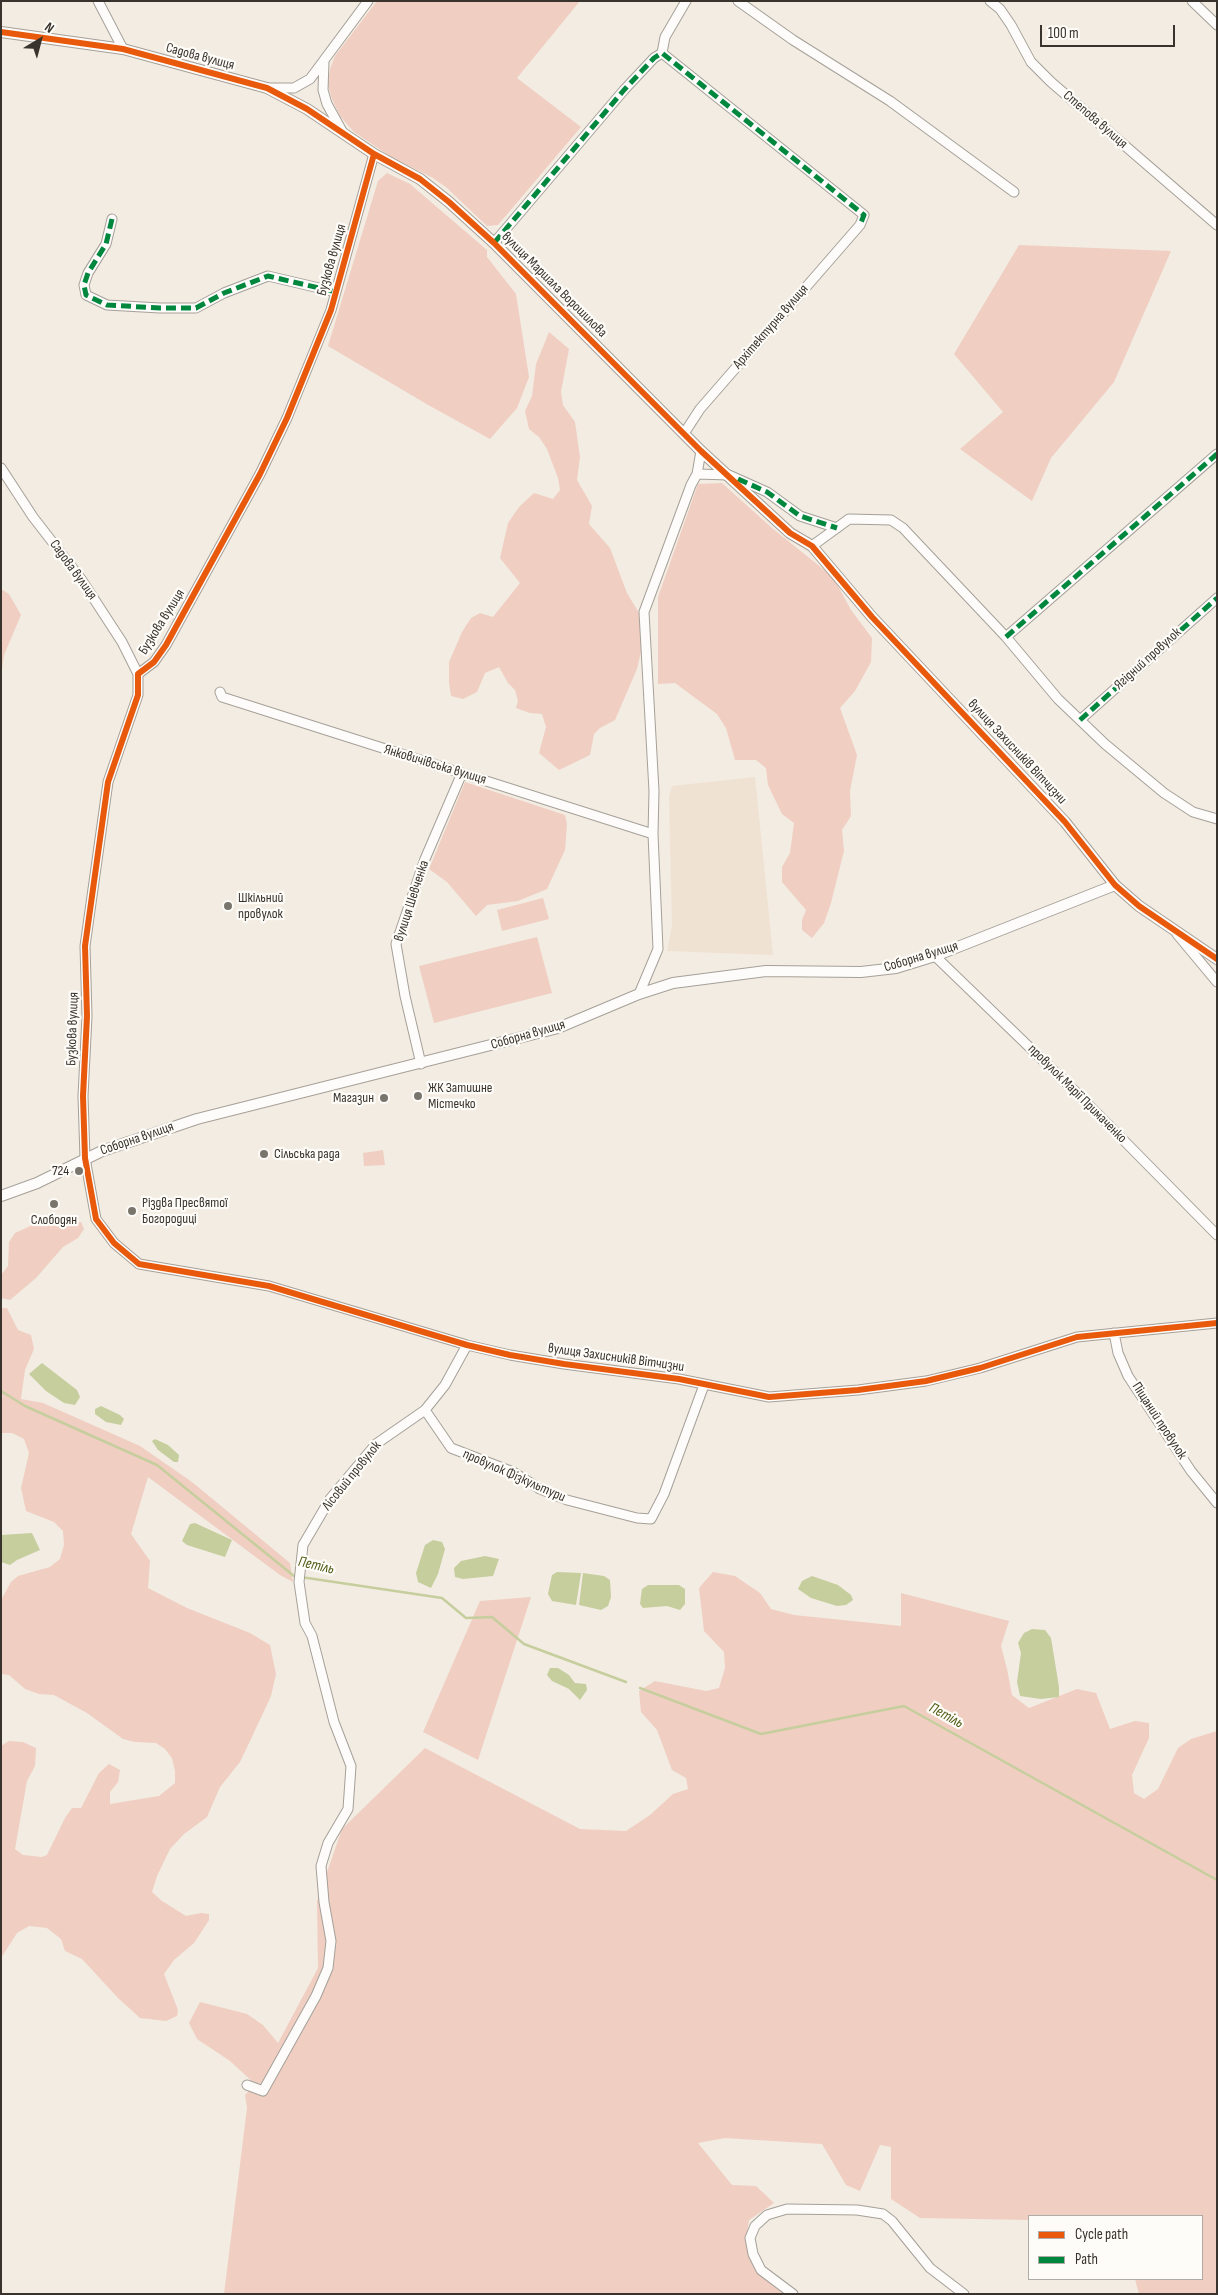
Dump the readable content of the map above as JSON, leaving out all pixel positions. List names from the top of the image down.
{
  "streets": {
    "street": [
      "Садова вулиця",
      "Степова вулиця",
      "Бузкова вулиця",
      "вулиця Маршала Ворошилова",
      "Архітектурна вулиця",
      "Ягідний провулок",
      "вулиця Захисників Вітчизни",
      "Янковичівська вулиця",
      "вулиця Шевченка",
      "Соборна вулиця",
      "провулок Марії Примаченко",
      "Піщаний провулок",
      "Лісовий провулок",
      "провулок Фізкультури"
    ]
  },
  "crossings": [
    ["Садова вулиця", "Бузкова вулиця"],
    ["Садова вулиця", "вулиця Маршала Ворошилова"],
    ["Бузкова вулиця", "вулиця Маршала Ворошилова"],
    ["Бузкова вулиця", "вулиця Захисників Вітчизни"],
    ["Бузкова вулиця", "Соборна вулиця"],
    ["вулиця Маршала Ворошилова", "Архітектурна вулиця"],
    ["вулиця Маршала Ворошилова", "вулиця Захисників Вітчизни"],
    ["вулиця Захисників Вітчизни", "Соборна вулиця"],
    ["вулиця Захисників Вітчизни", "Піщаний провулок"],
    ["вулиця Захисників Вітчизни", "Лісовий провулок"],
    ["вулиця Захисників Вітчизни", "провулок Фізкультури"],
    ["Янковичівська вулиця", "вулиця Шевченка"],
    ["вулиця Шевченка", "Соборна вулиця"],
    ["Соборна вулиця", "провулок Марії Примаченко"],
    ["Лісовий провулок", "провулок Фізкультури"]
  ],
  "water": ["Петіль"],
  "places": [
    "Шкільний провулок",
    "ЖК Затишне Містечко",
    "Магазин",
    "Cільська рада",
    "724",
    "Слободян",
    "Різдва Пресвятої Богородиці"
  ],
  "legend": ["Cycle path", "Path"],
  "scale_bar": "100 m",
  "north": "top right"
}
